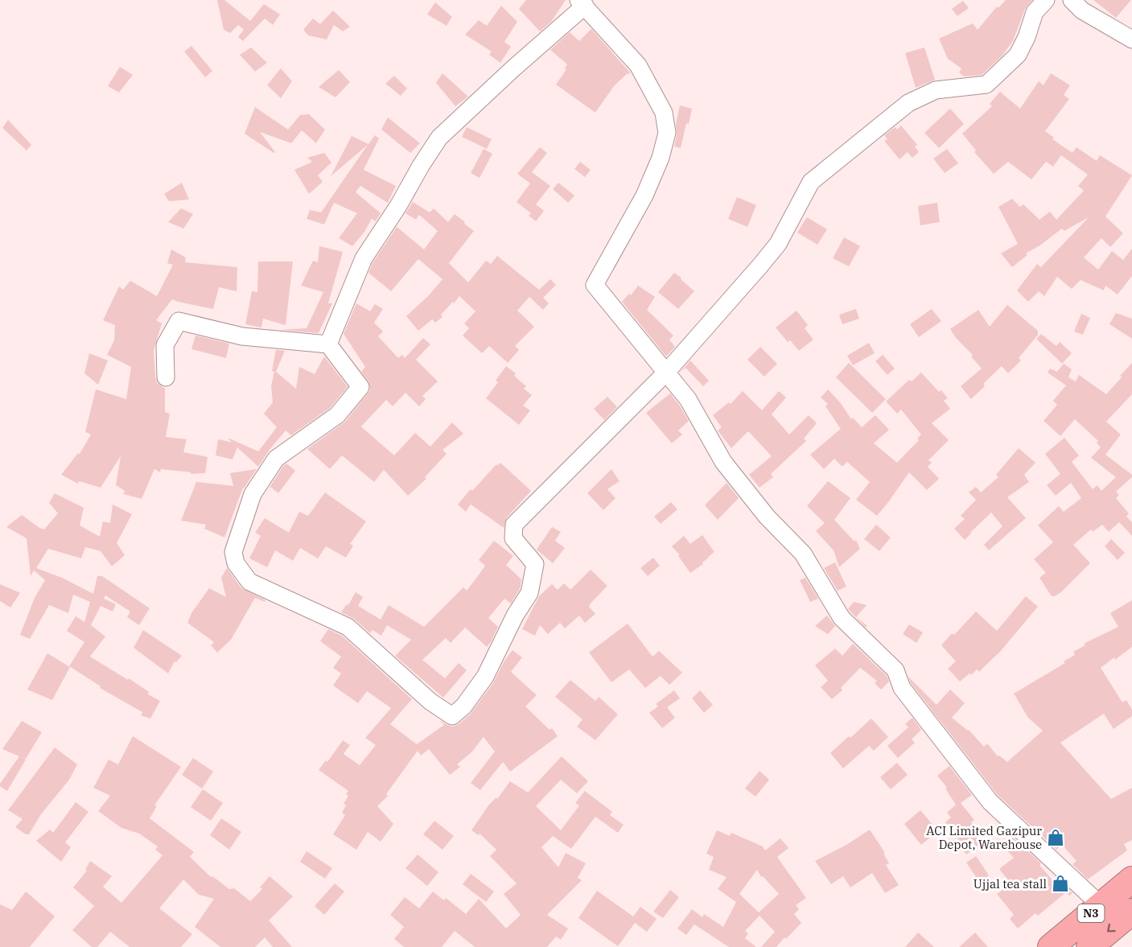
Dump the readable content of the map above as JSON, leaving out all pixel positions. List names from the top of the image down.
{
  "streets": {
    "highway": ["N3"]
  },
  "places": {
    "shop": ["ACI Limited Gazipur Depot, Warehouse", "Ujjal tea stall"]
  }
}
